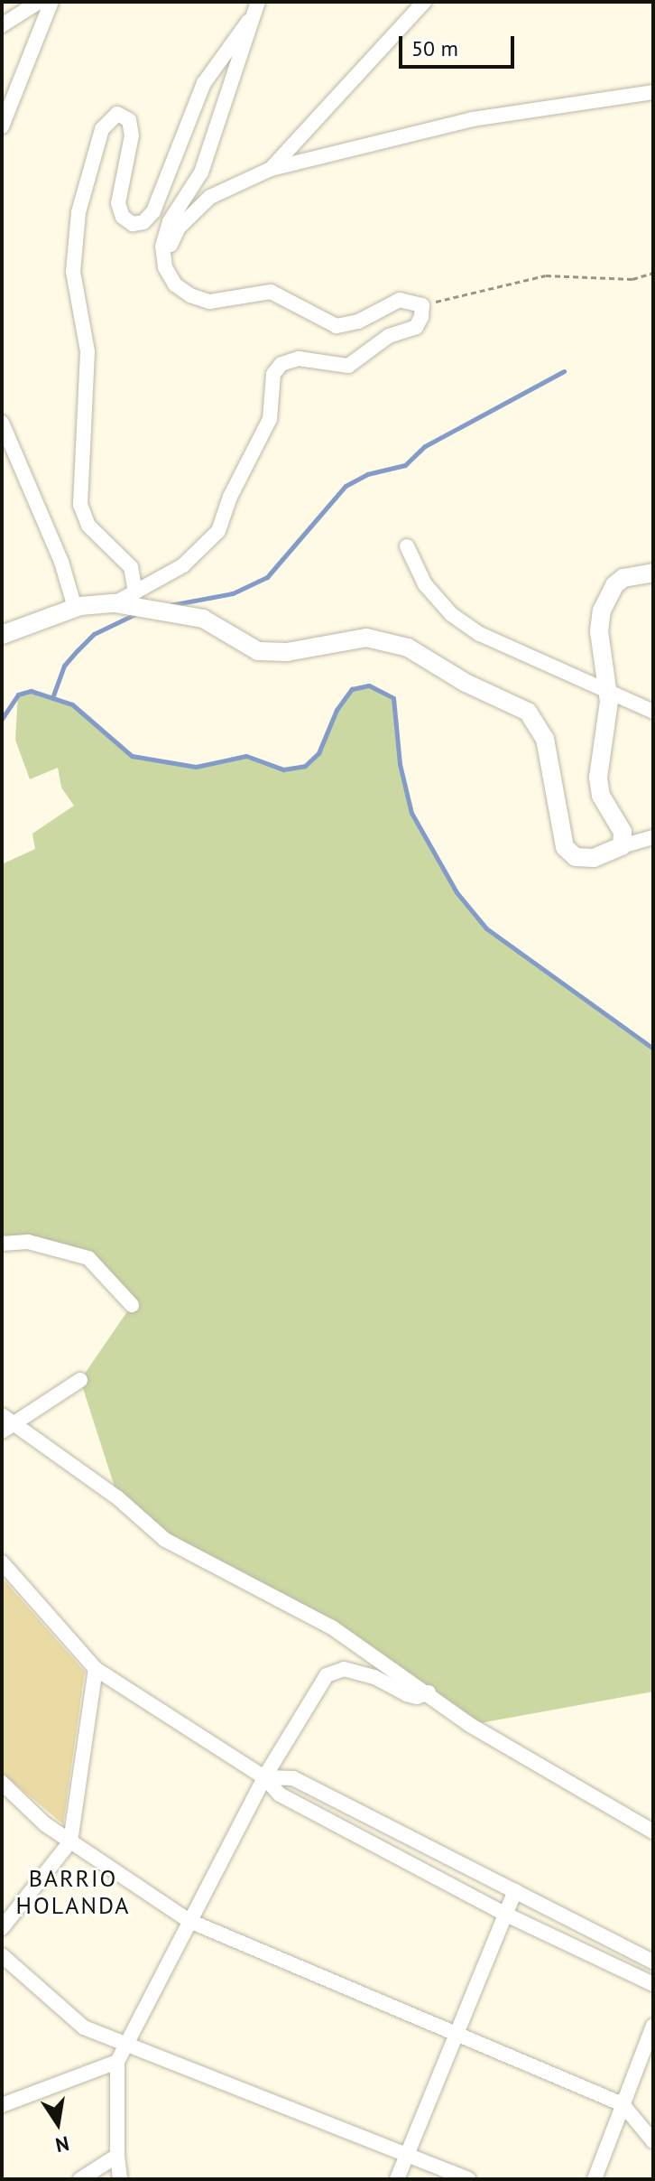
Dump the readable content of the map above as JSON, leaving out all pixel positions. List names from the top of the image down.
{
  "districts": ["BARRIO HOLANDA"],
  "scale_bar": "50 m",
  "north": "bottom"
}
